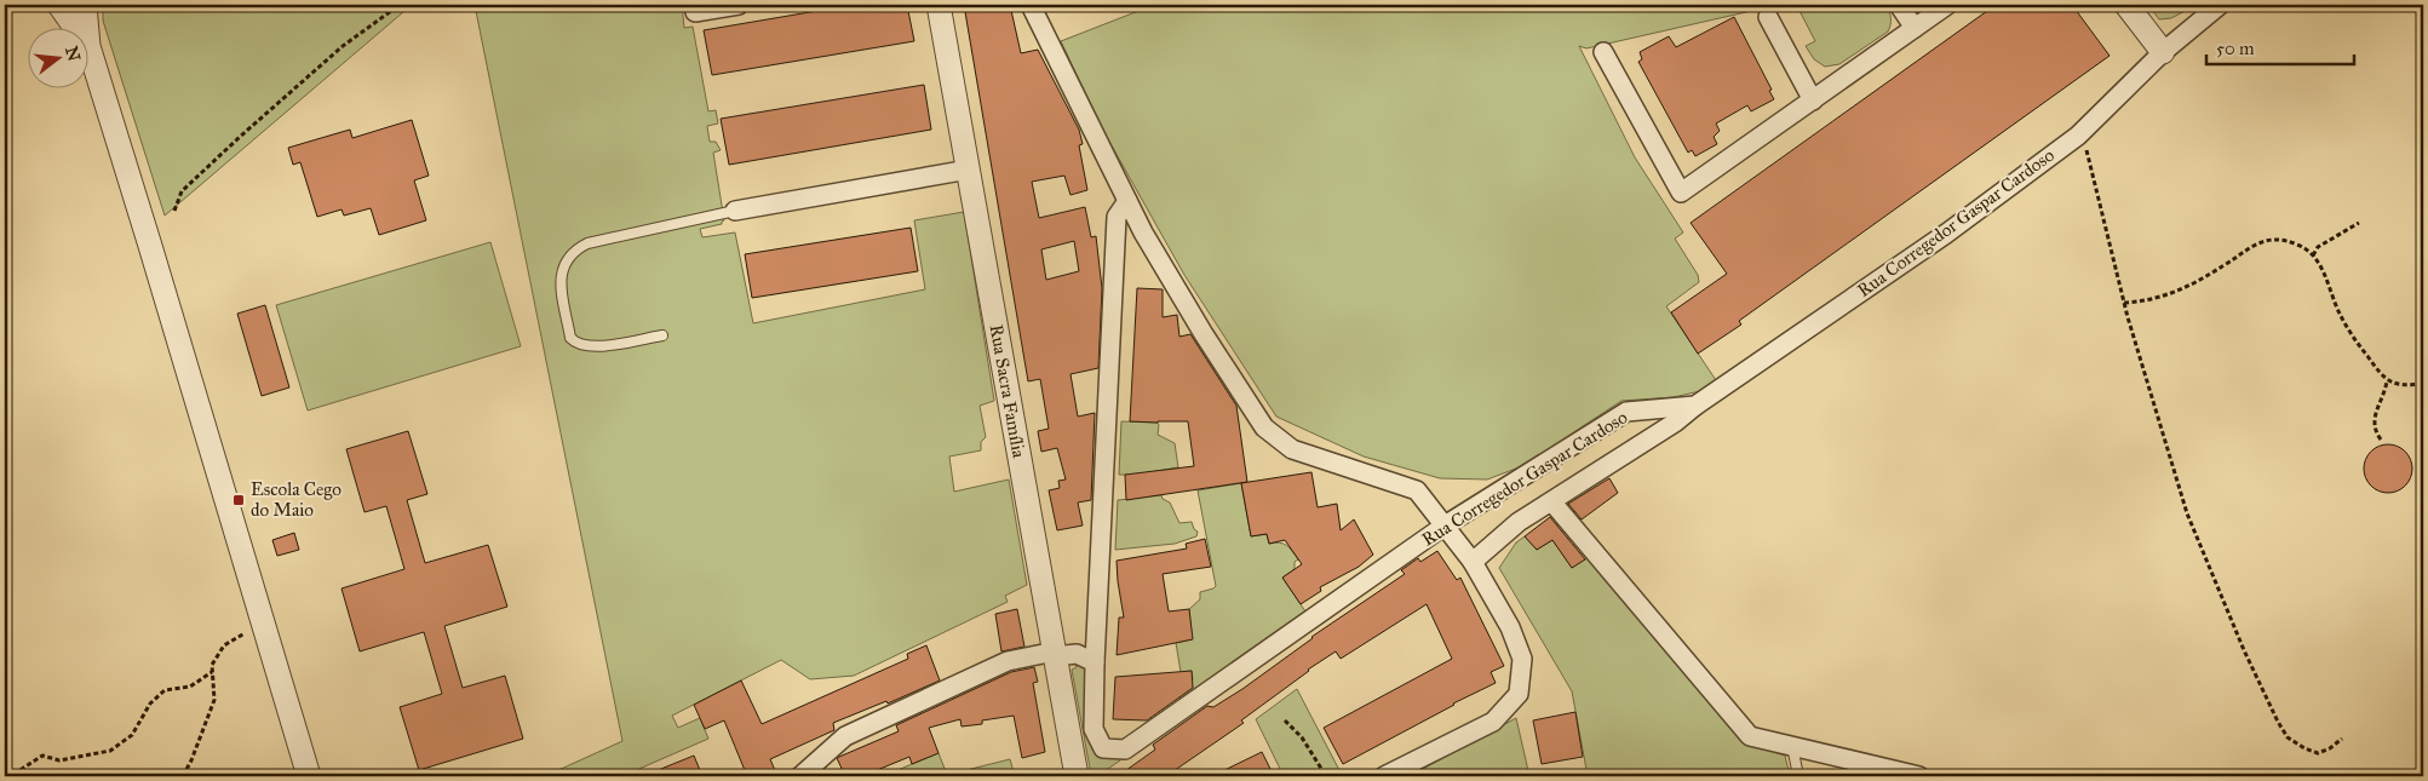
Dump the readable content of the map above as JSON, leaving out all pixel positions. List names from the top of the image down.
{
  "streets": {
    "street": ["Rua Corregedor Gaspar Cardoso", "Rua Sacra Família"]
  },
  "places": {
    "transit": ["Escola Cego do Maio"]
  },
  "scale_bar": "50 m",
  "north": "right"
}
